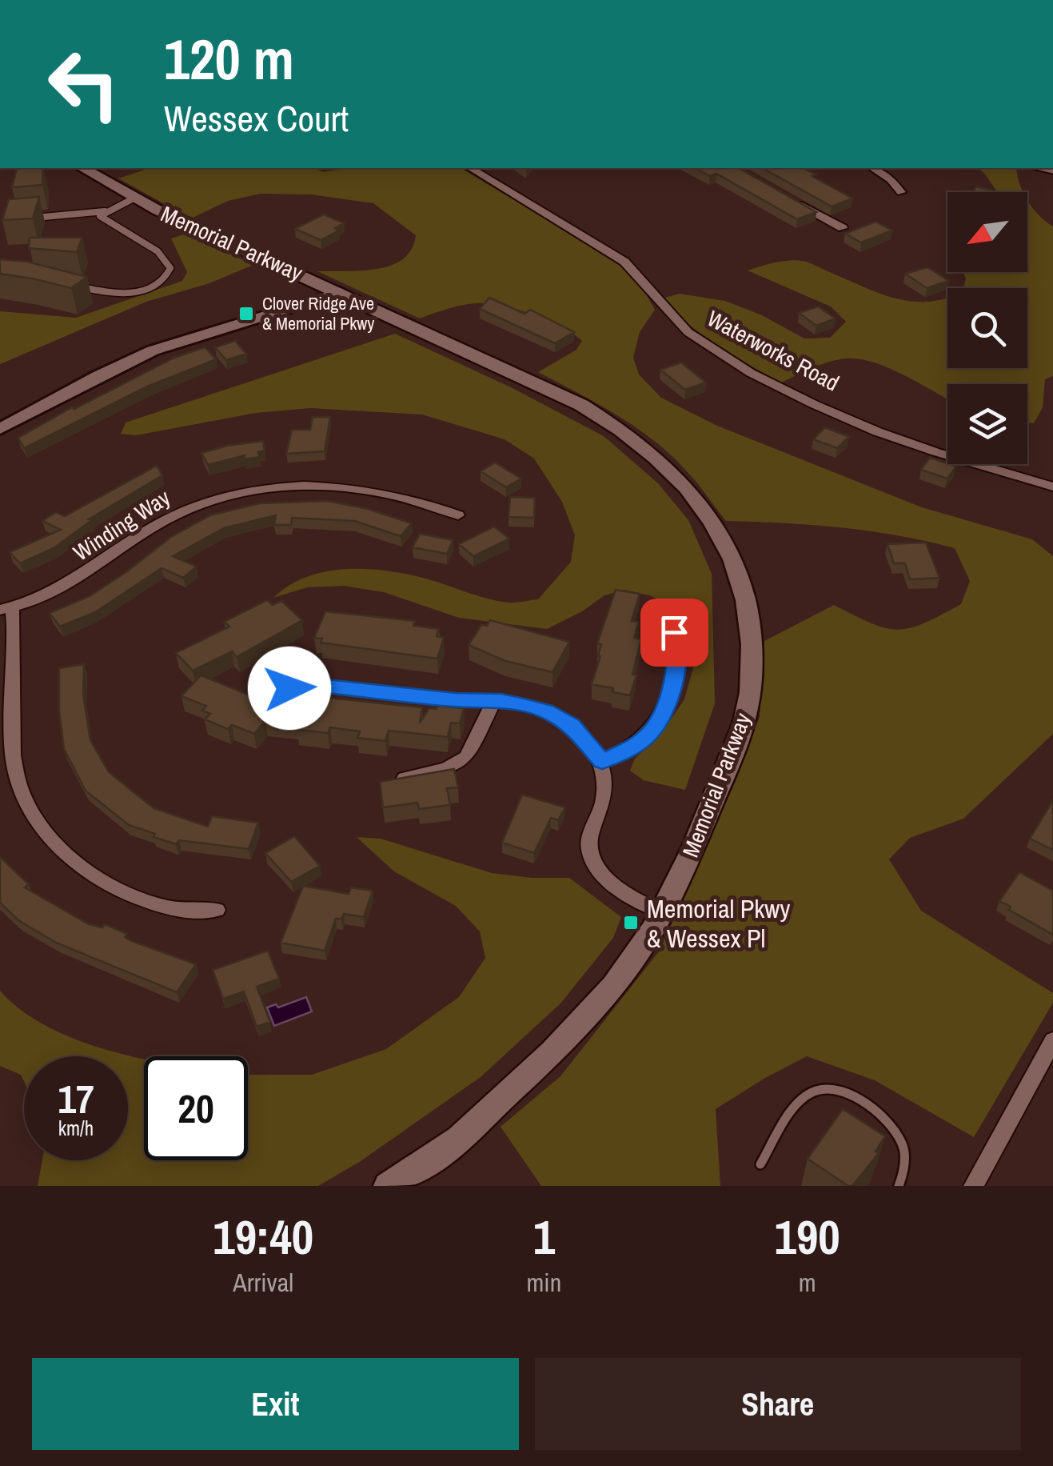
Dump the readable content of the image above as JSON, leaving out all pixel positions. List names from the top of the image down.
{
  "streets": {
    "main road": ["Memorial Parkway"],
    "street": ["Waterworks Road", "Winding Way"]
  },
  "places": {
    "transit": ["Clover Ridge Ave & Memorial Pkwy", "Memorial Pkwy & Wessex Pl"]
  },
  "north": "bottom left",
  "page": {
    "turn": ["120 m", "Wessex Court"],
    "speed": "17 km/h",
    "limit": "20",
    "eta": [
      "19:40",
      "Arrival",
      "1",
      "min",
      "190",
      "m"
    ],
    "buttons": ["Exit", "Share"]
  }
}
